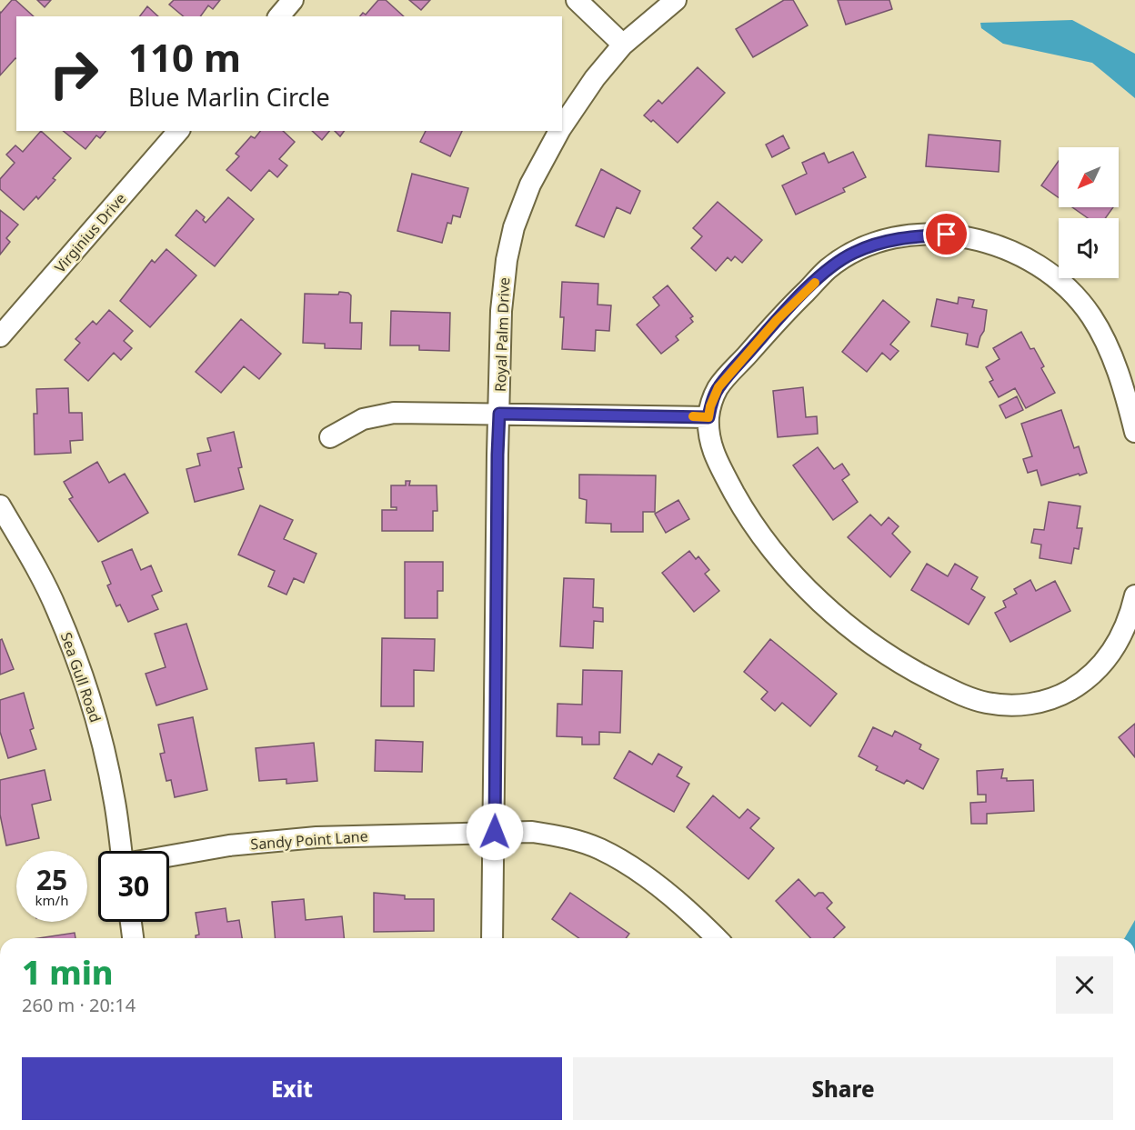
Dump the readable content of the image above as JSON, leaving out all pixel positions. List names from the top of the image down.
{
  "streets": {
    "street": [
      "Virginius Drive",
      "Royal Palm Drive",
      "Sea Gull Road",
      "Sandy Point Lane"
    ]
  },
  "crossings": [
    ["Royal Palm Drive", "Sandy Point Lane"]
  ],
  "north": "bottom left",
  "page": {
    "turn": ["110 m", "Blue Marlin Circle"],
    "speed": "25 km/h",
    "limit": "30",
    "heading": ["1 min", "260 m · 20:14"],
    "buttons": ["Exit", "Share"]
  }
}
